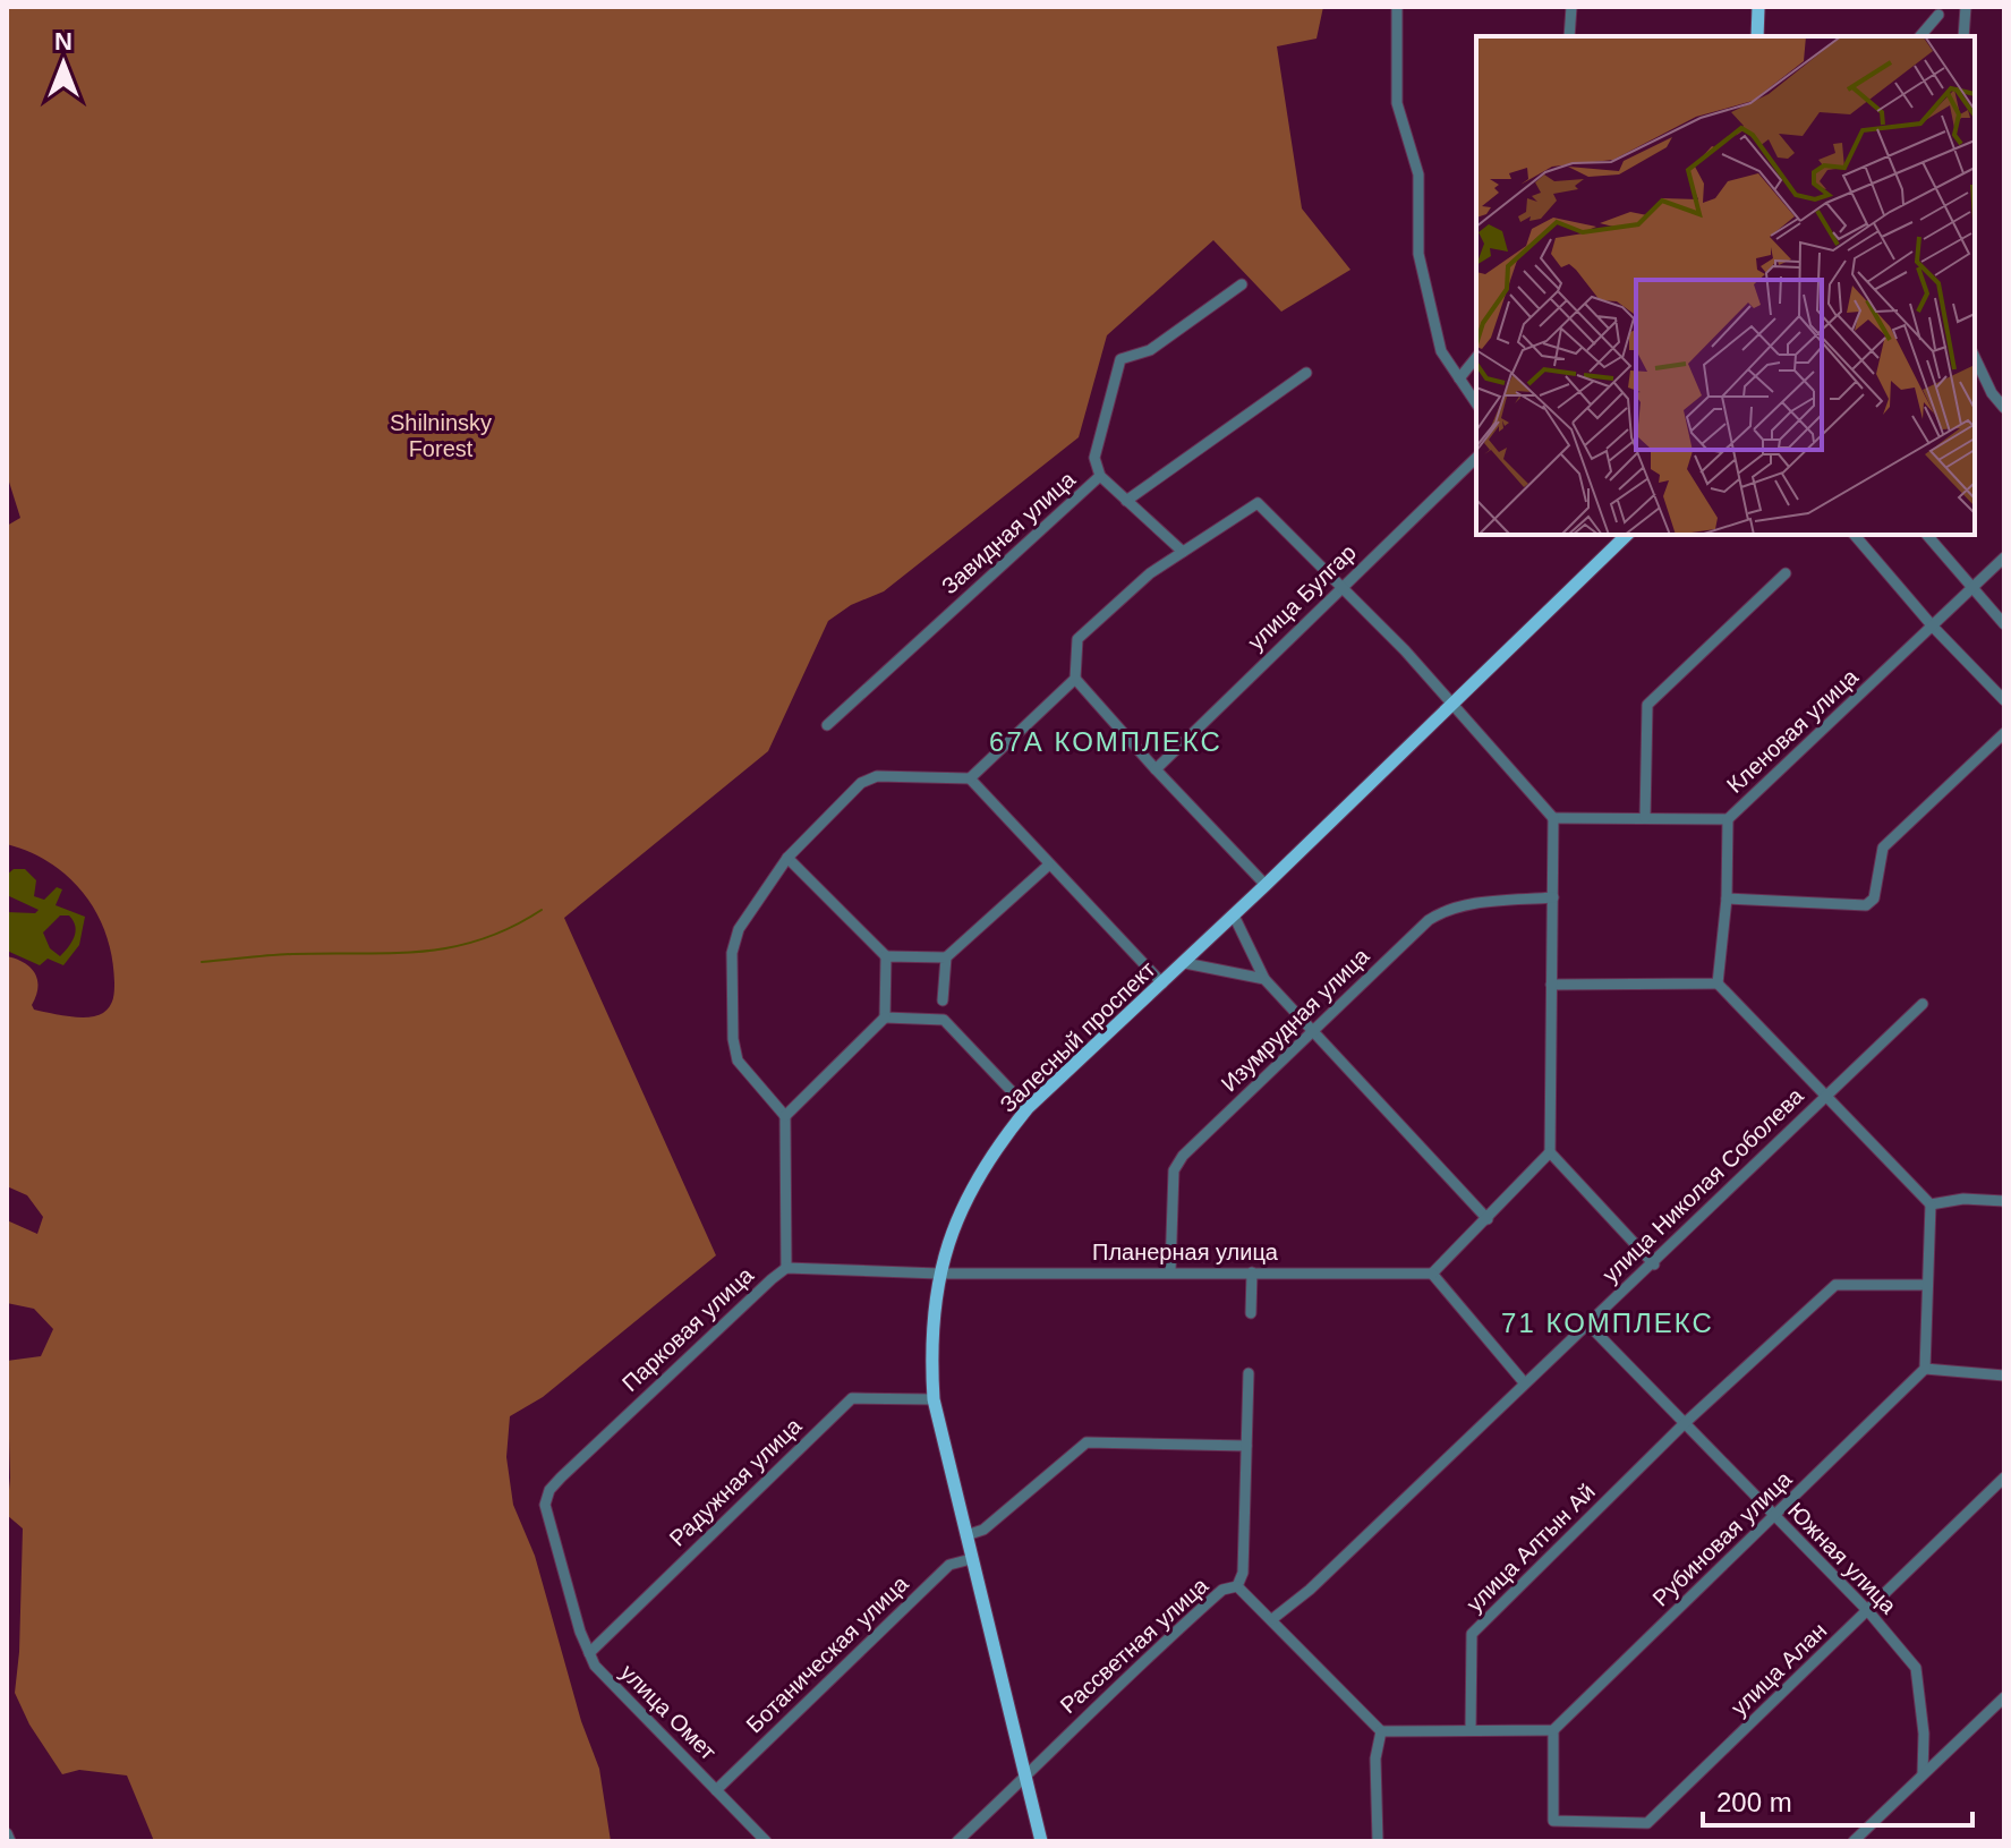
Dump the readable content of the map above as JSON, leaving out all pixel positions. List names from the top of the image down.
{
  "streets": {
    "main road": ["Залесный проспект"],
    "street": [
      "Завидная улица",
      "улица Булгар",
      "Кленовая улица",
      "Изумрудная улица",
      "улица Николая Соболева",
      "Планерная улица",
      "Парковая улица",
      "Радужная улица",
      "Рубиновая улица",
      "улица Алтын Ай",
      "Южная улица",
      "Рассветная улица",
      "Ботаническая улица",
      "улица Алан",
      "улица Омет"
    ]
  },
  "crossings": [
    ["Изумрудная улица", "Планерная улица"],
    ["Залесный проспект", "Планерная улица"],
    ["Залесный проспект", "Парковая улица"],
    ["Залесный проспект", "Радужная улица"],
    ["Залесный проспект", "Рассветная улица"],
    ["Залесный проспект", "Ботаническая улица"],
    ["улица Николая Соболева", "Южная улица"],
    ["Планерная улица", "Парковая улица"],
    ["Парковая улица", "улица Омет"],
    ["Радужная улица", "улица Омет"],
    ["Рубиновая улица", "Южная улица"],
    ["Рубиновая улица", "улица Алан"],
    ["улица Алтын Ай", "Южная улица"],
    ["Южная улица", "улица Алан"],
    ["Ботаническая улица", "улица Омет"]
  ],
  "districts": ["67А КОМПЛЕКС", "71 КОМПЛЕКС"],
  "parks": ["Shilninsky Forest"],
  "scale_bar": "200 m",
  "north": "top"
}
